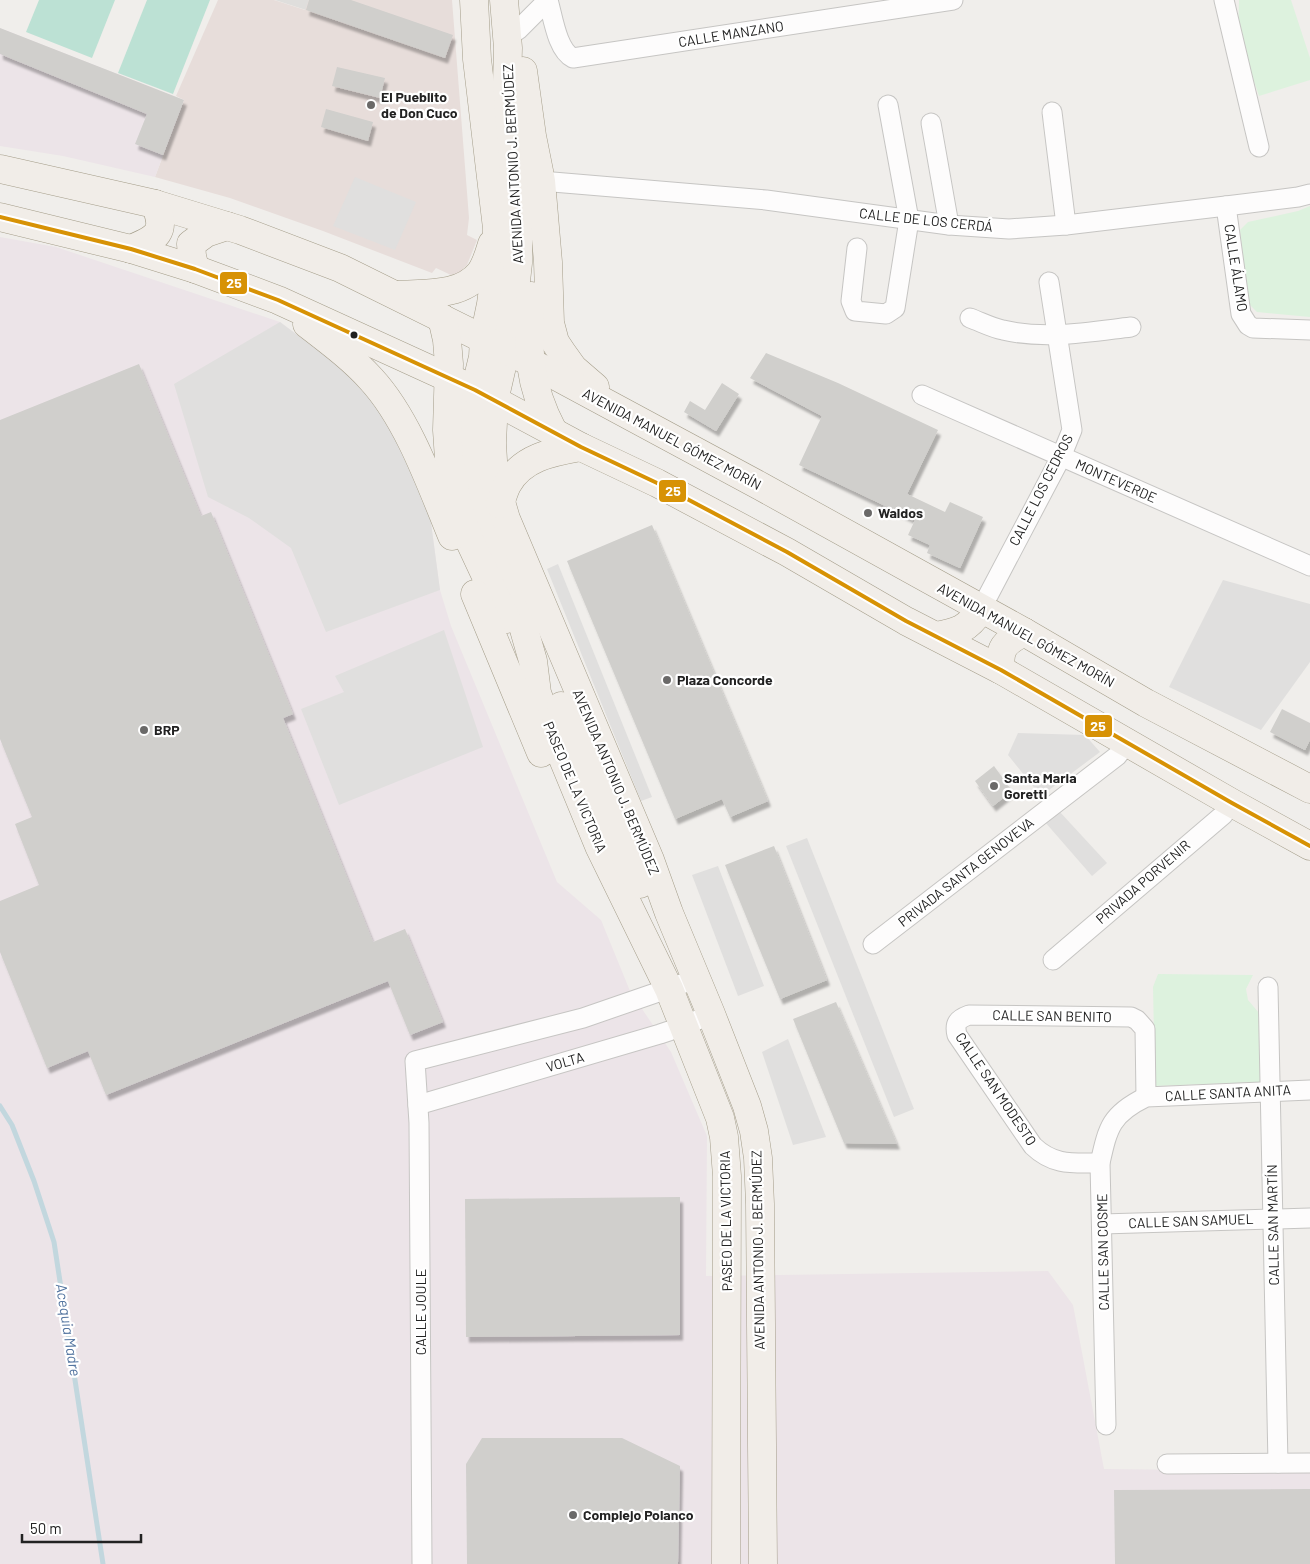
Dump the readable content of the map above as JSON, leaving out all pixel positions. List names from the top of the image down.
{
  "streets": {
    "main road": ["AVENIDA ANTONIO J. BERMÚDEZ", "AVENIDA MANUEL GÓMEZ MORÍN", "PASEO DE LA VICTORIA"],
    "street": [
      "CALLE MANZANO",
      "CALLE DE LOS CERDÁ",
      "CALLE ÁLAMO",
      "MONTEVERDE",
      "CALLE LOS CEDROS",
      "PRIVADA SANTA GENOVEVA",
      "PRIVADA PORVENIR",
      "CALLE SAN BENITO",
      "VOLTA",
      "CALLE SAN MODESTO",
      "CALLE SANTA ANITA",
      "CALLE SAN SAMUEL",
      "CALLE SAN MARTÍN",
      "CALLE SAN COSME",
      "CALLE JOULE"
    ]
  },
  "crossings": [
    ["AVENIDA ANTONIO J. BERMÚDEZ", "AVENIDA MANUEL GÓMEZ MORÍN"],
    ["AVENIDA ANTONIO J. BERMÚDEZ", "PASEO DE LA VICTORIA"],
    ["AVENIDA ANTONIO J. BERMÚDEZ", "VOLTA"],
    ["CALLE DE LOS CERDÁ", "CALLE ÁLAMO"],
    ["AVENIDA MANUEL GÓMEZ MORÍN", "CALLE LOS CEDROS"],
    ["MONTEVERDE", "CALLE LOS CEDROS"],
    ["PASEO DE LA VICTORIA", "VOLTA"],
    ["PASEO DE LA VICTORIA", "CALLE JOULE"],
    ["CALLE SAN BENITO", "CALLE SAN MODESTO"],
    ["CALLE SAN BENITO", "CALLE SANTA ANITA"],
    ["CALLE SAN BENITO", "CALLE SAN COSME"],
    ["VOLTA", "CALLE JOULE"],
    ["CALLE SAN MODESTO", "CALLE SAN COSME"],
    ["CALLE SANTA ANITA", "CALLE SAN MARTÍN"],
    ["CALLE SANTA ANITA", "CALLE SAN COSME"],
    ["CALLE SAN SAMUEL", "CALLE SAN MARTÍN"],
    ["CALLE SAN SAMUEL", "CALLE SAN COSME"]
  ],
  "water": ["Acequia Madre"],
  "places": [
    "El Pueblito de Don Cuco",
    "Waldos",
    "Plaza Concorde",
    "BRP",
    "Santa Maria Goretti",
    "Complejo Polanco"
  ],
  "lines": ["transit line 25"],
  "scale_bar": "50 m"
}
